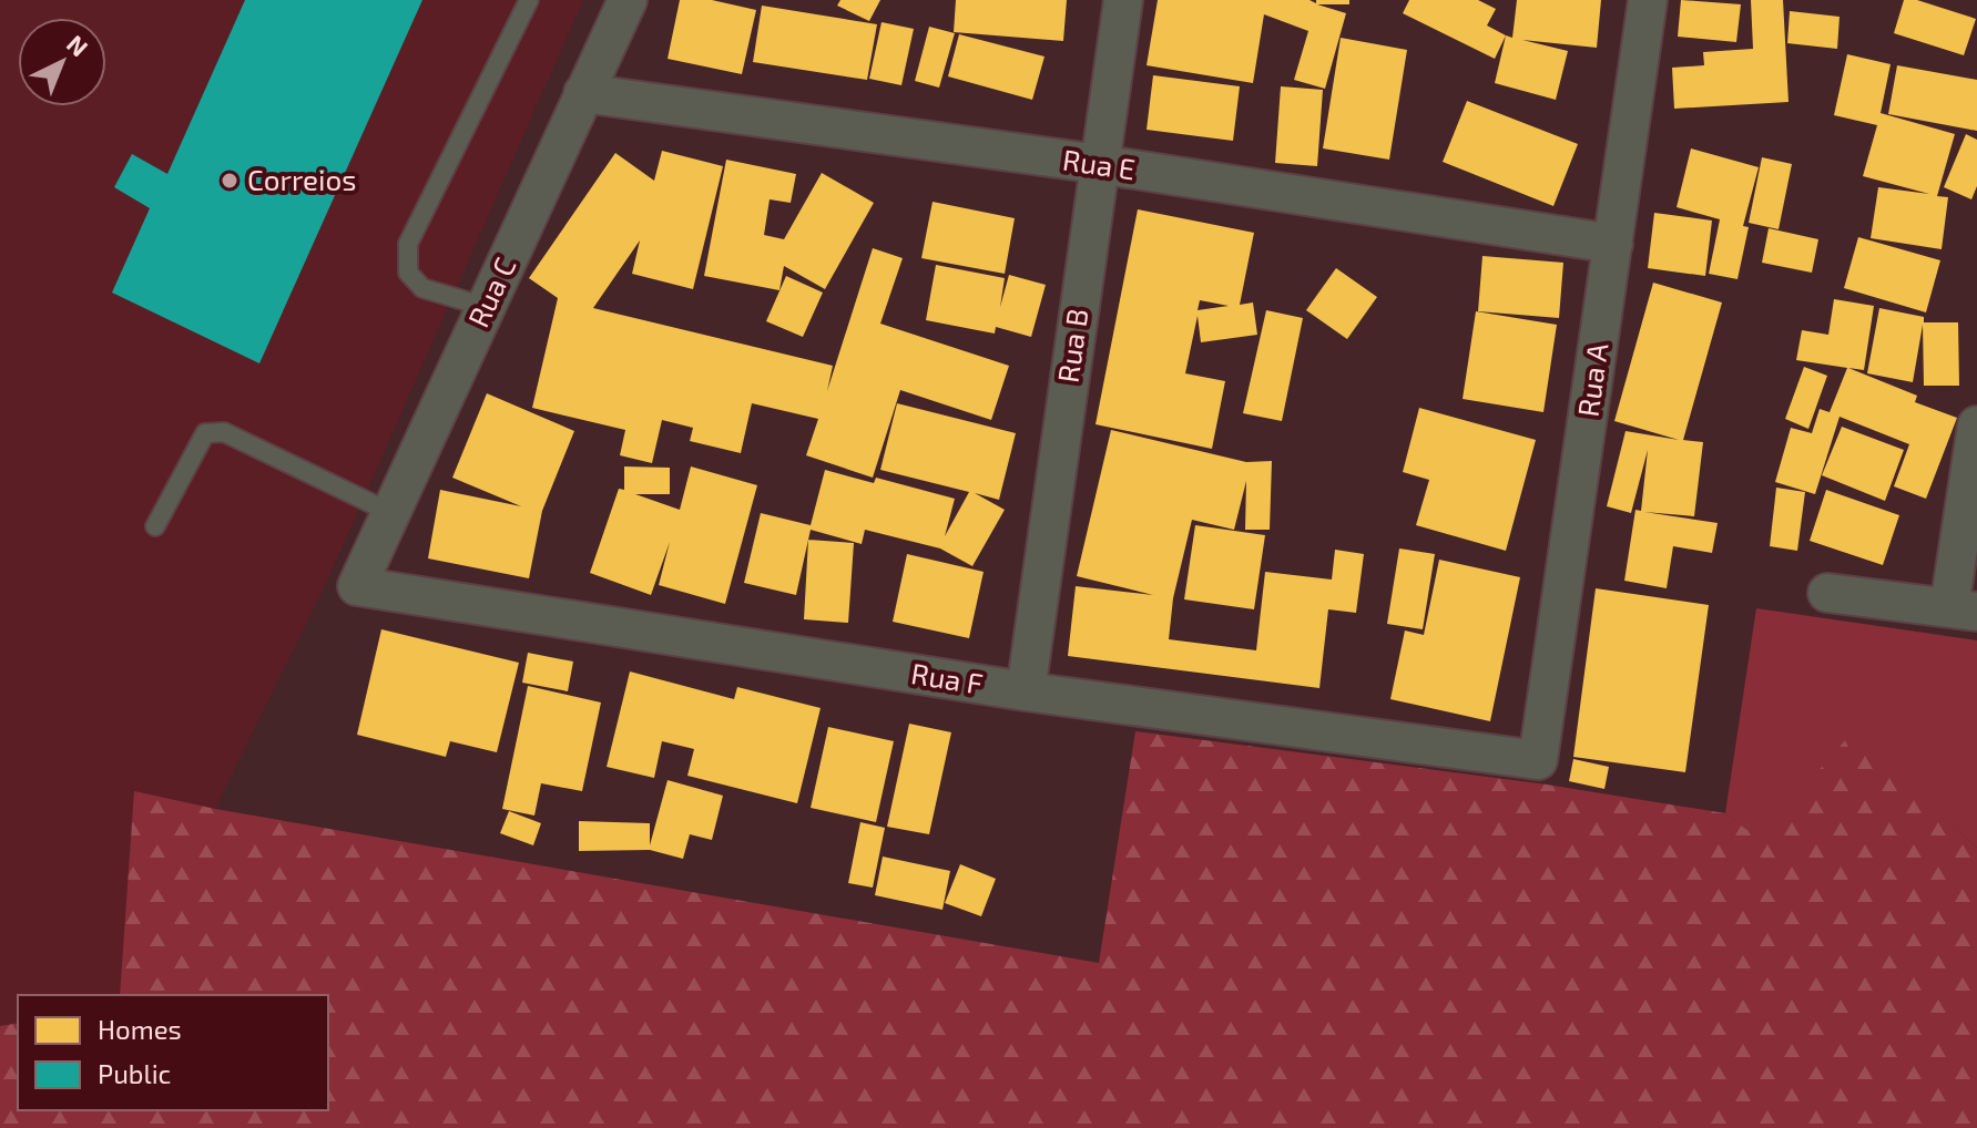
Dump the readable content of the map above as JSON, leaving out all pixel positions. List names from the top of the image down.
{
  "streets": {
    "street": [
      "Rua E",
      "Rua C",
      "Rua B",
      "Rua A",
      "Rua F"
    ]
  },
  "crossings": [
    ["Rua E", "Rua C"],
    ["Rua E", "Rua B"],
    ["Rua E", "Rua A"],
    ["Rua C", "Rua F"],
    ["Rua B", "Rua F"],
    ["Rua A", "Rua F"]
  ],
  "places": ["Correios"],
  "legend": ["Homes", "Public"],
  "north": "top right"
}
